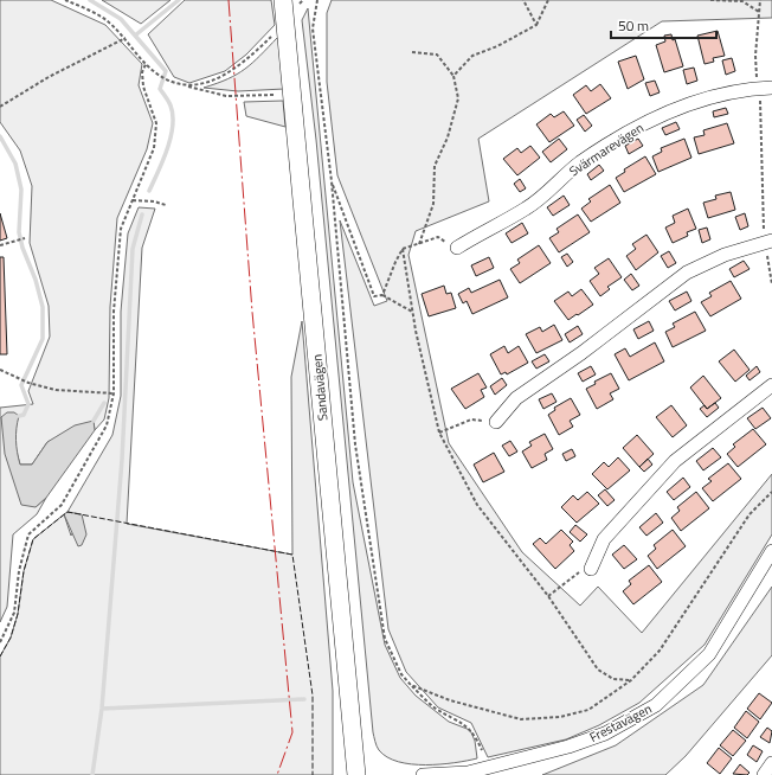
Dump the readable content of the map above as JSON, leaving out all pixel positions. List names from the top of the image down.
{
  "streets": {
    "street": ["Svärmarevägen", "Sandavägen", "Frestavägen"]
  },
  "scale_bar": "50 m"
}
